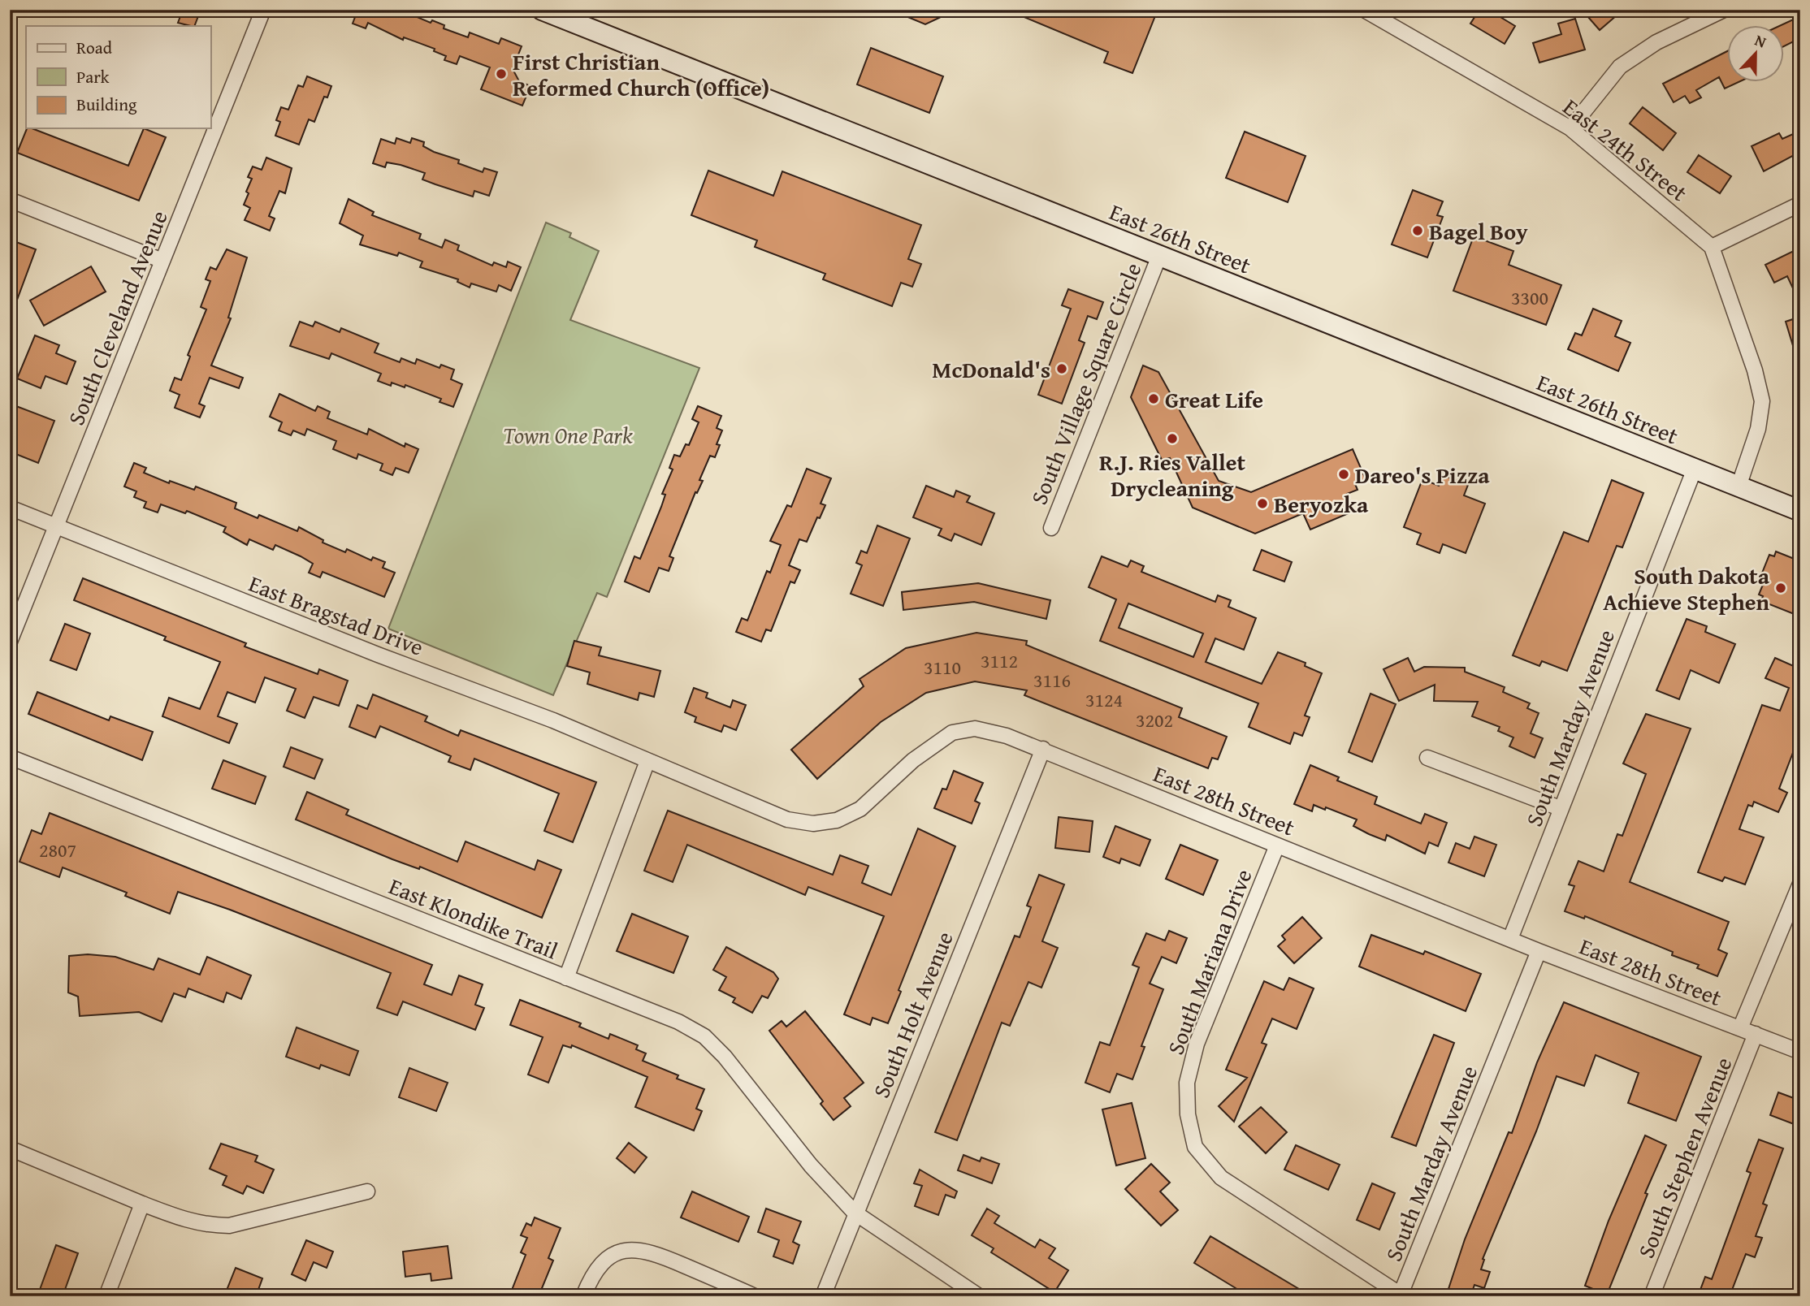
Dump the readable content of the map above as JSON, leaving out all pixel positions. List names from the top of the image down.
{
  "streets": {
    "main road": ["East 26th Street"],
    "street": [
      "East 24th Street",
      "South Cleveland Avenue",
      "South Village Square Circle",
      "East Bragstad Drive",
      "South Marday Avenue",
      "East 28th Street",
      "East Klondike Trail",
      "South Mariana Drive",
      "South Holt Avenue",
      "South Stephen Avenue"
    ]
  },
  "crossings": [
    ["East 26th Street", "South Village Square Circle"],
    ["East 26th Street", "South Marday Avenue"],
    ["South Cleveland Avenue", "East Bragstad Drive"],
    ["East Bragstad Drive", "East 28th Street"],
    ["South Marday Avenue", "East 28th Street"],
    ["South Marday Avenue", "South Mariana Drive"],
    ["East 28th Street", "South Mariana Drive"],
    ["East 28th Street", "South Holt Avenue"],
    ["East 28th Street", "South Stephen Avenue"],
    ["East Klondike Trail", "South Holt Avenue"]
  ],
  "parks": ["Town One Park"],
  "places": [
    "First Christian Reformed Church (Office)",
    "Bagel Boy",
    "McDonald's",
    "Great Life",
    "R.J. Ries Vallet Drycleaning",
    "Dareo's Pizza",
    "Beryozka",
    "South Dakota Achieve Stephen"
  ],
  "house_numbers": [
    "3300",
    "3112",
    "3110",
    "3116",
    "3124",
    "3202",
    "2807"
  ],
  "legend": ["Road", "Park", "Building"],
  "north": "top"
}
